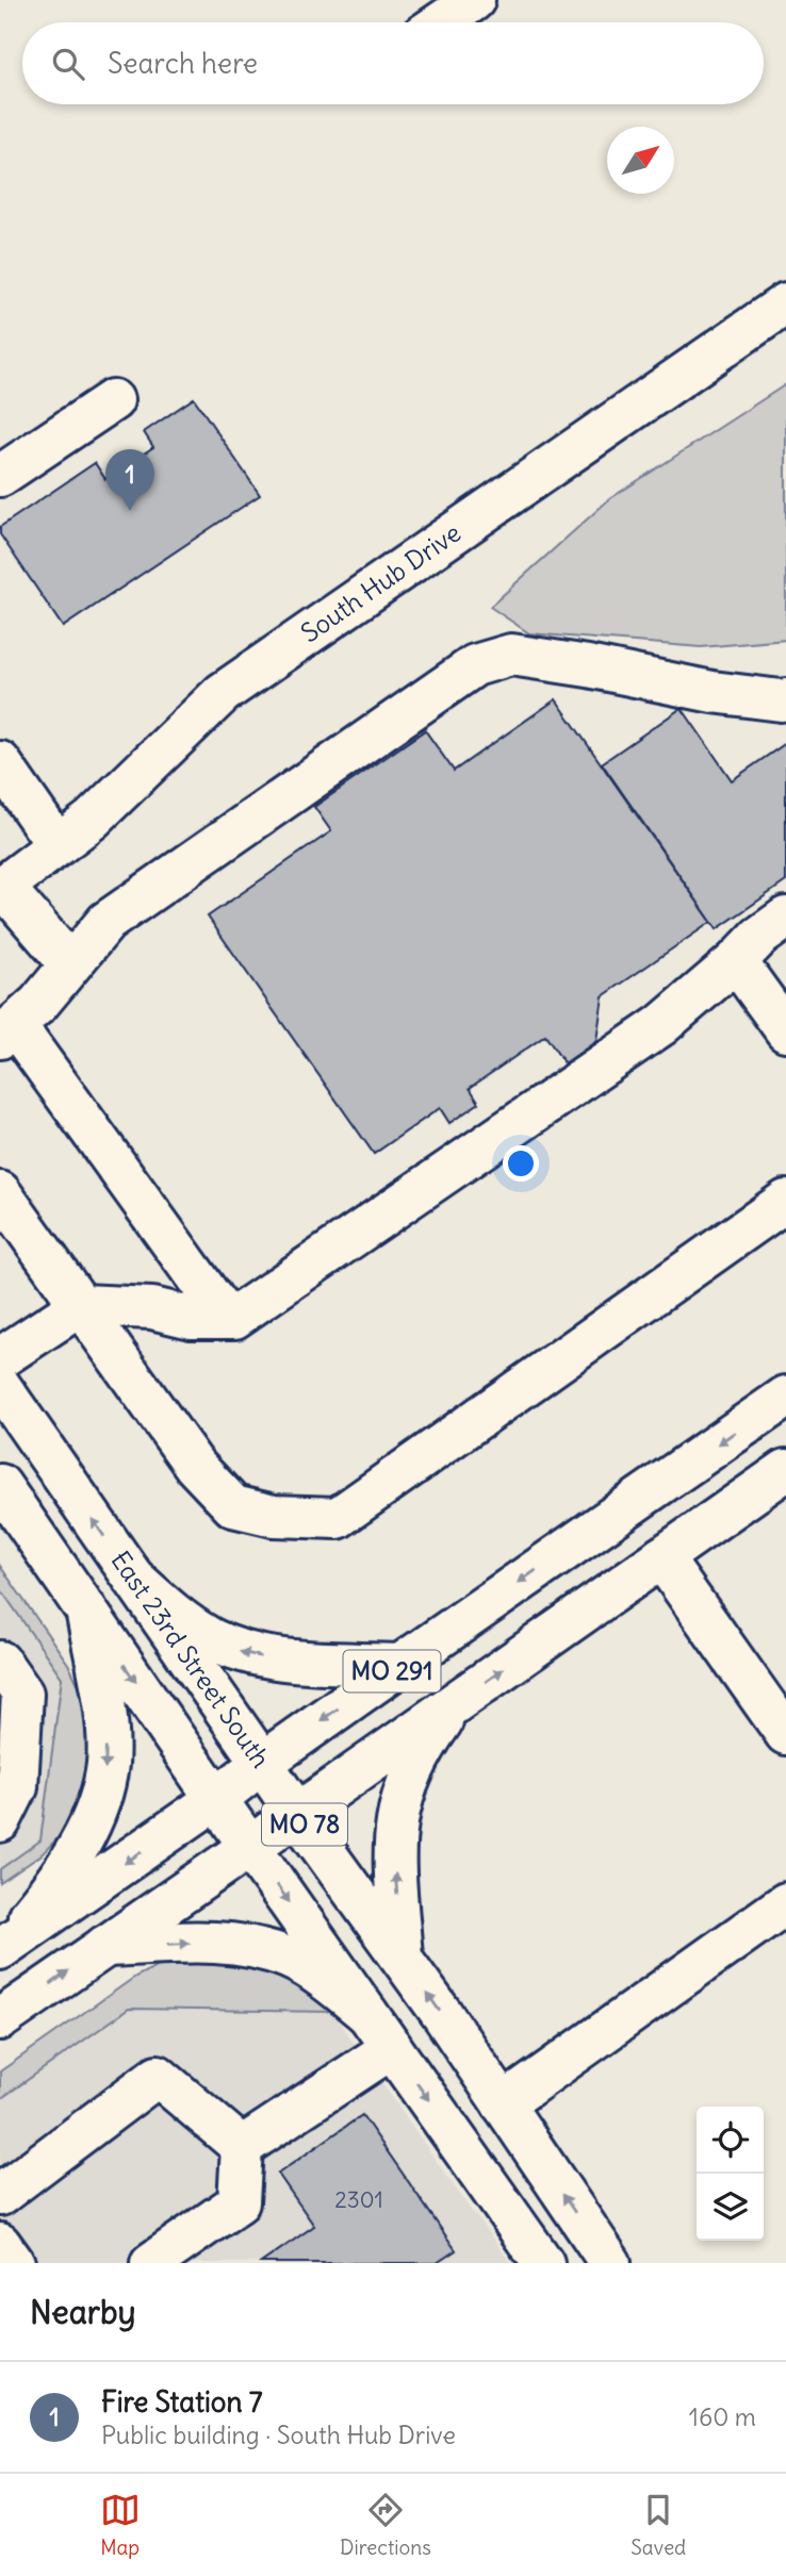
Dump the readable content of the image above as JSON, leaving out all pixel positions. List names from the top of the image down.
{
  "streets": {
    "main road": [
      "South Hub Drive",
      "East 23rd Street South",
      "MO 291",
      "MO 78"
    ]
  },
  "crossings": [
    ["East 23rd Street South", "MO 291"],
    ["MO 291", "MO 78"]
  ],
  "house_numbers": ["2301"],
  "north": "top right",
  "page": {
    "search": "Search here",
    "pins": "1",
    "heading": "Nearby",
    "list": [
      {
        "mark": "1",
        "name": "Fire Station 7",
        "note": "Public building · South Hub Drive",
        "value": "160 m"
      }
    ],
    "nav": ["Map", "Directions", "Saved"]
  }
}
